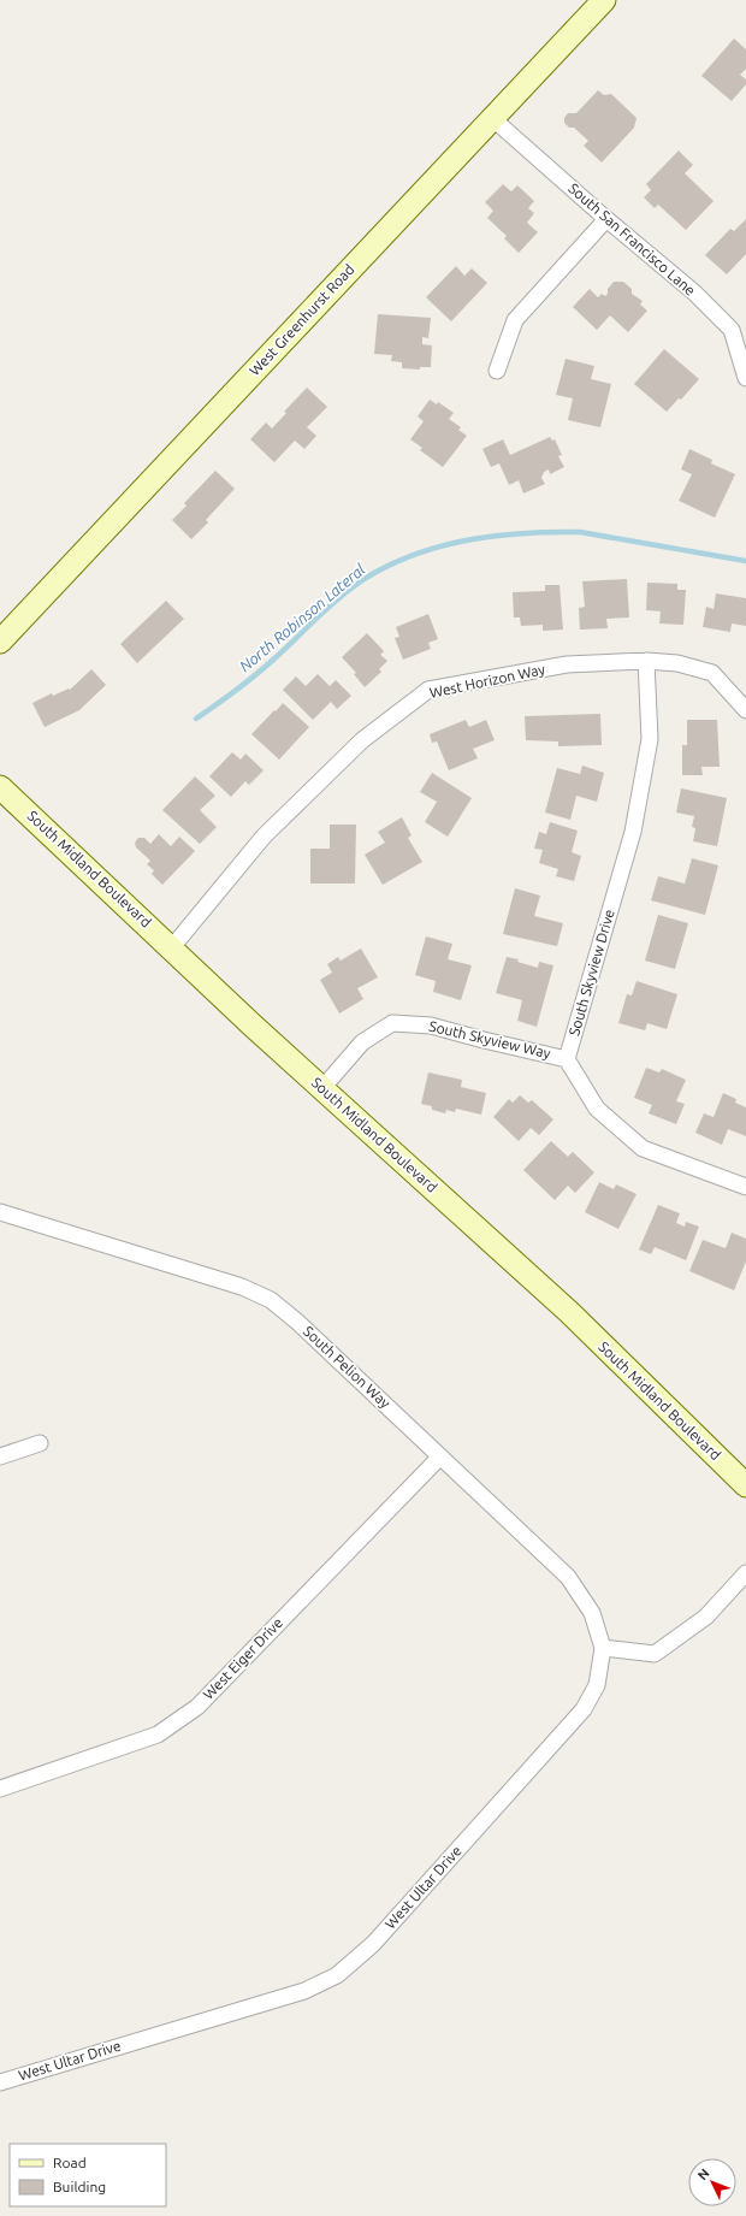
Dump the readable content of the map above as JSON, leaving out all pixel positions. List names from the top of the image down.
{
  "streets": {
    "street": [
      "South San Francisco Lane",
      "West Greenhurst Road",
      "West Horizon Way",
      "South Midland Boulevard",
      "South Skyview Drive",
      "South Skyview Way",
      "South Pelion Way",
      "West Eiger Drive",
      "West Ultar Drive"
    ]
  },
  "crossings": [
    ["South San Francisco Lane", "West Greenhurst Road"],
    ["West Horizon Way", "South Midland Boulevard"],
    ["West Horizon Way", "South Skyview Drive"],
    ["South Midland Boulevard", "South Skyview Way"],
    ["South Skyview Drive", "South Skyview Way"],
    ["South Pelion Way", "West Eiger Drive"],
    ["South Pelion Way", "West Ultar Drive"]
  ],
  "water": ["North Robinson Lateral"],
  "legend": ["Road", "Building"],
  "north": "top left"
}
